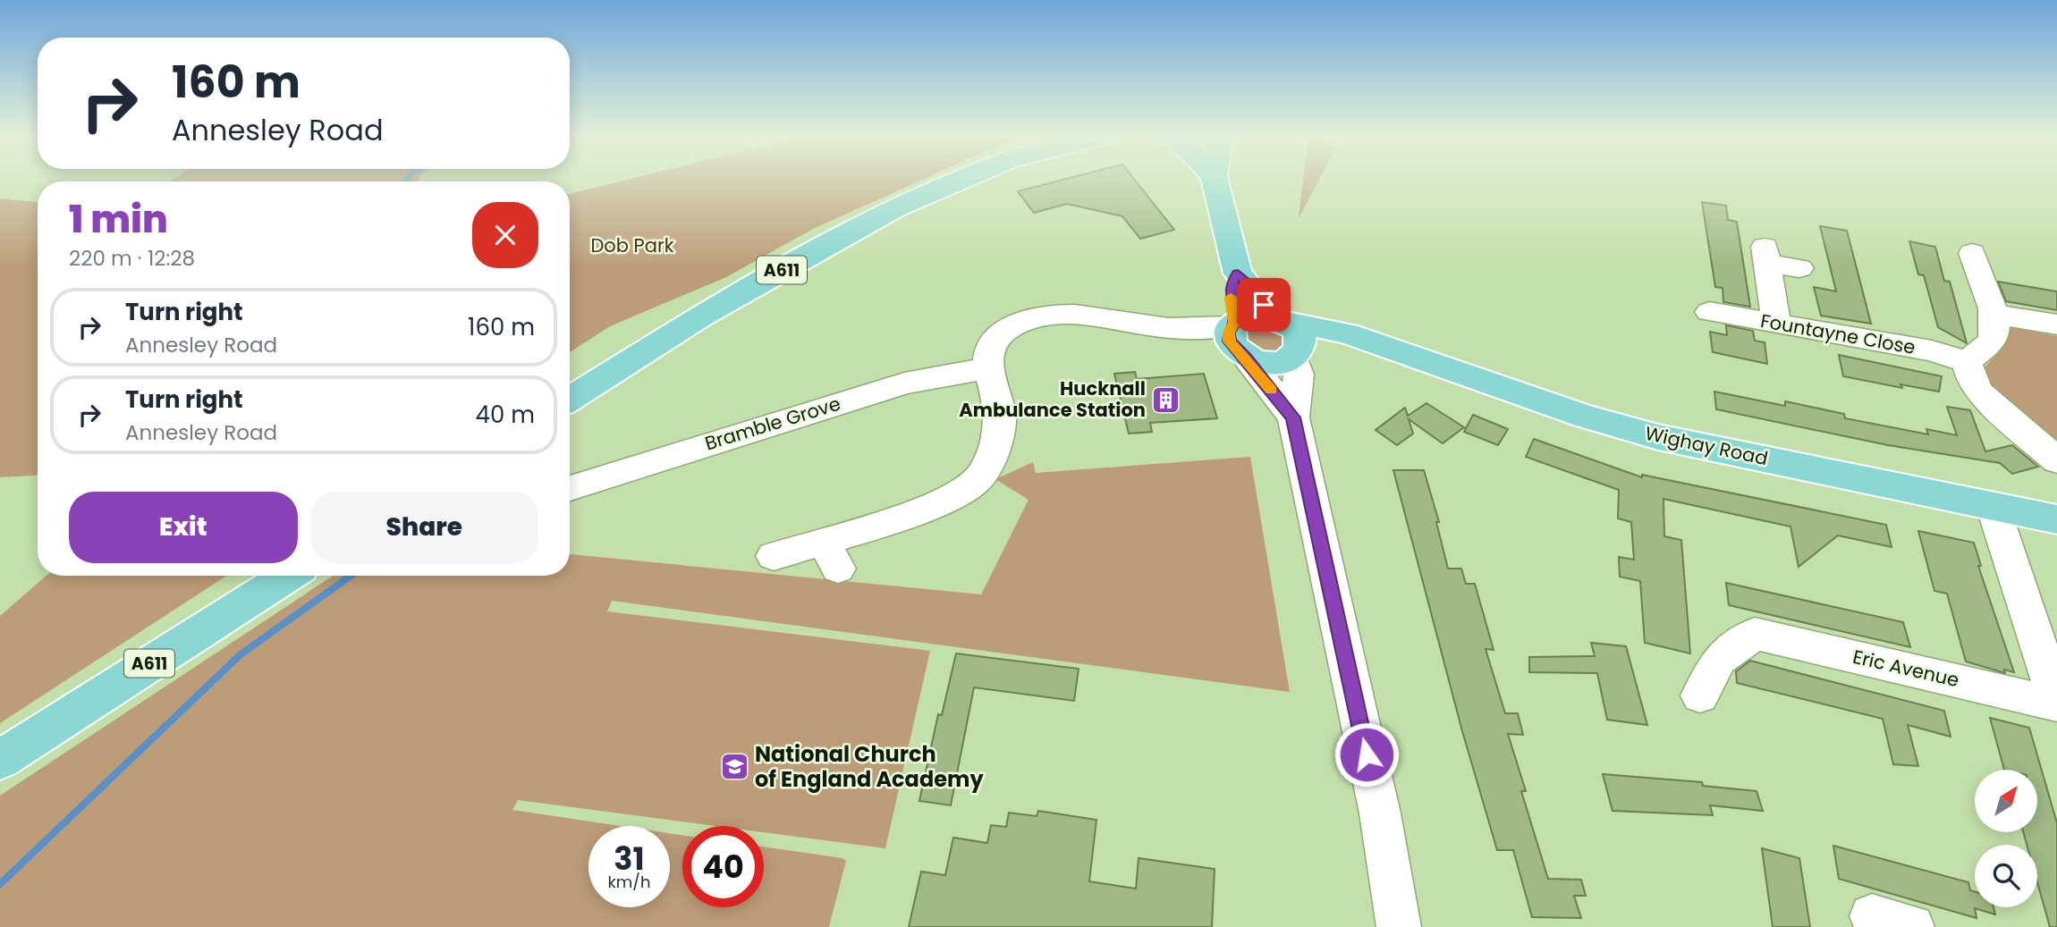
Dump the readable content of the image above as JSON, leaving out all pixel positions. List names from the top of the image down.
{
  "streets": {
    "main road": ["A611", "Wighay Road"],
    "street": ["Fountayne Close", "Bramble Grove", "Eric Avenue"]
  },
  "parks": ["Dob Park"],
  "places": {
    "building": ["Hucknall Ambulance Station"],
    "school or university": ["National Church of England Academy"]
  },
  "north": "top right",
  "page": {
    "turn": ["160 m", "Annesley Road"],
    "heading": ["1 min", "220 m · 12:28"],
    "list": [
      {
        "name": "Turn right",
        "note": "Annesley Road",
        "value": "160 m"
      },
      {
        "name": "Turn right",
        "note": "Annesley Road",
        "value": "40 m"
      }
    ],
    "buttons": ["Exit", "Share"],
    "speed": "31 km/h",
    "limit": "40"
  }
}
